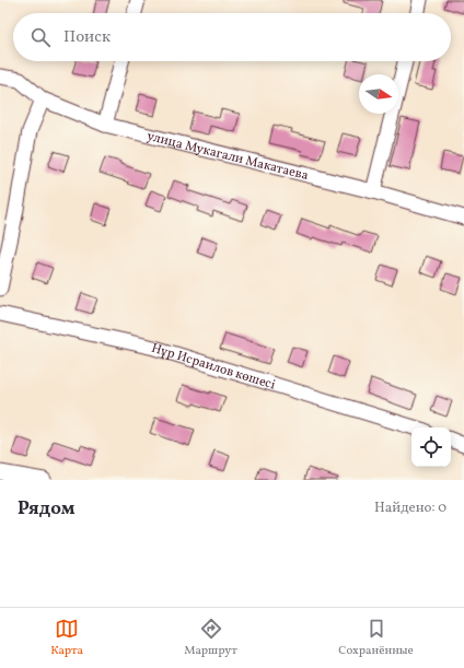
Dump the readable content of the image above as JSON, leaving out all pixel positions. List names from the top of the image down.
{
  "streets": {
    "street": ["улица Мукагали Макатаева", "Нұр Исраилов көшесі"]
  },
  "north": "right",
  "page": {
    "search": "Поиск",
    "heading": ["Рядом", "Найдено: 0"],
    "nav": ["Карта", "Маршрут", "Сохранённые"]
  }
}
